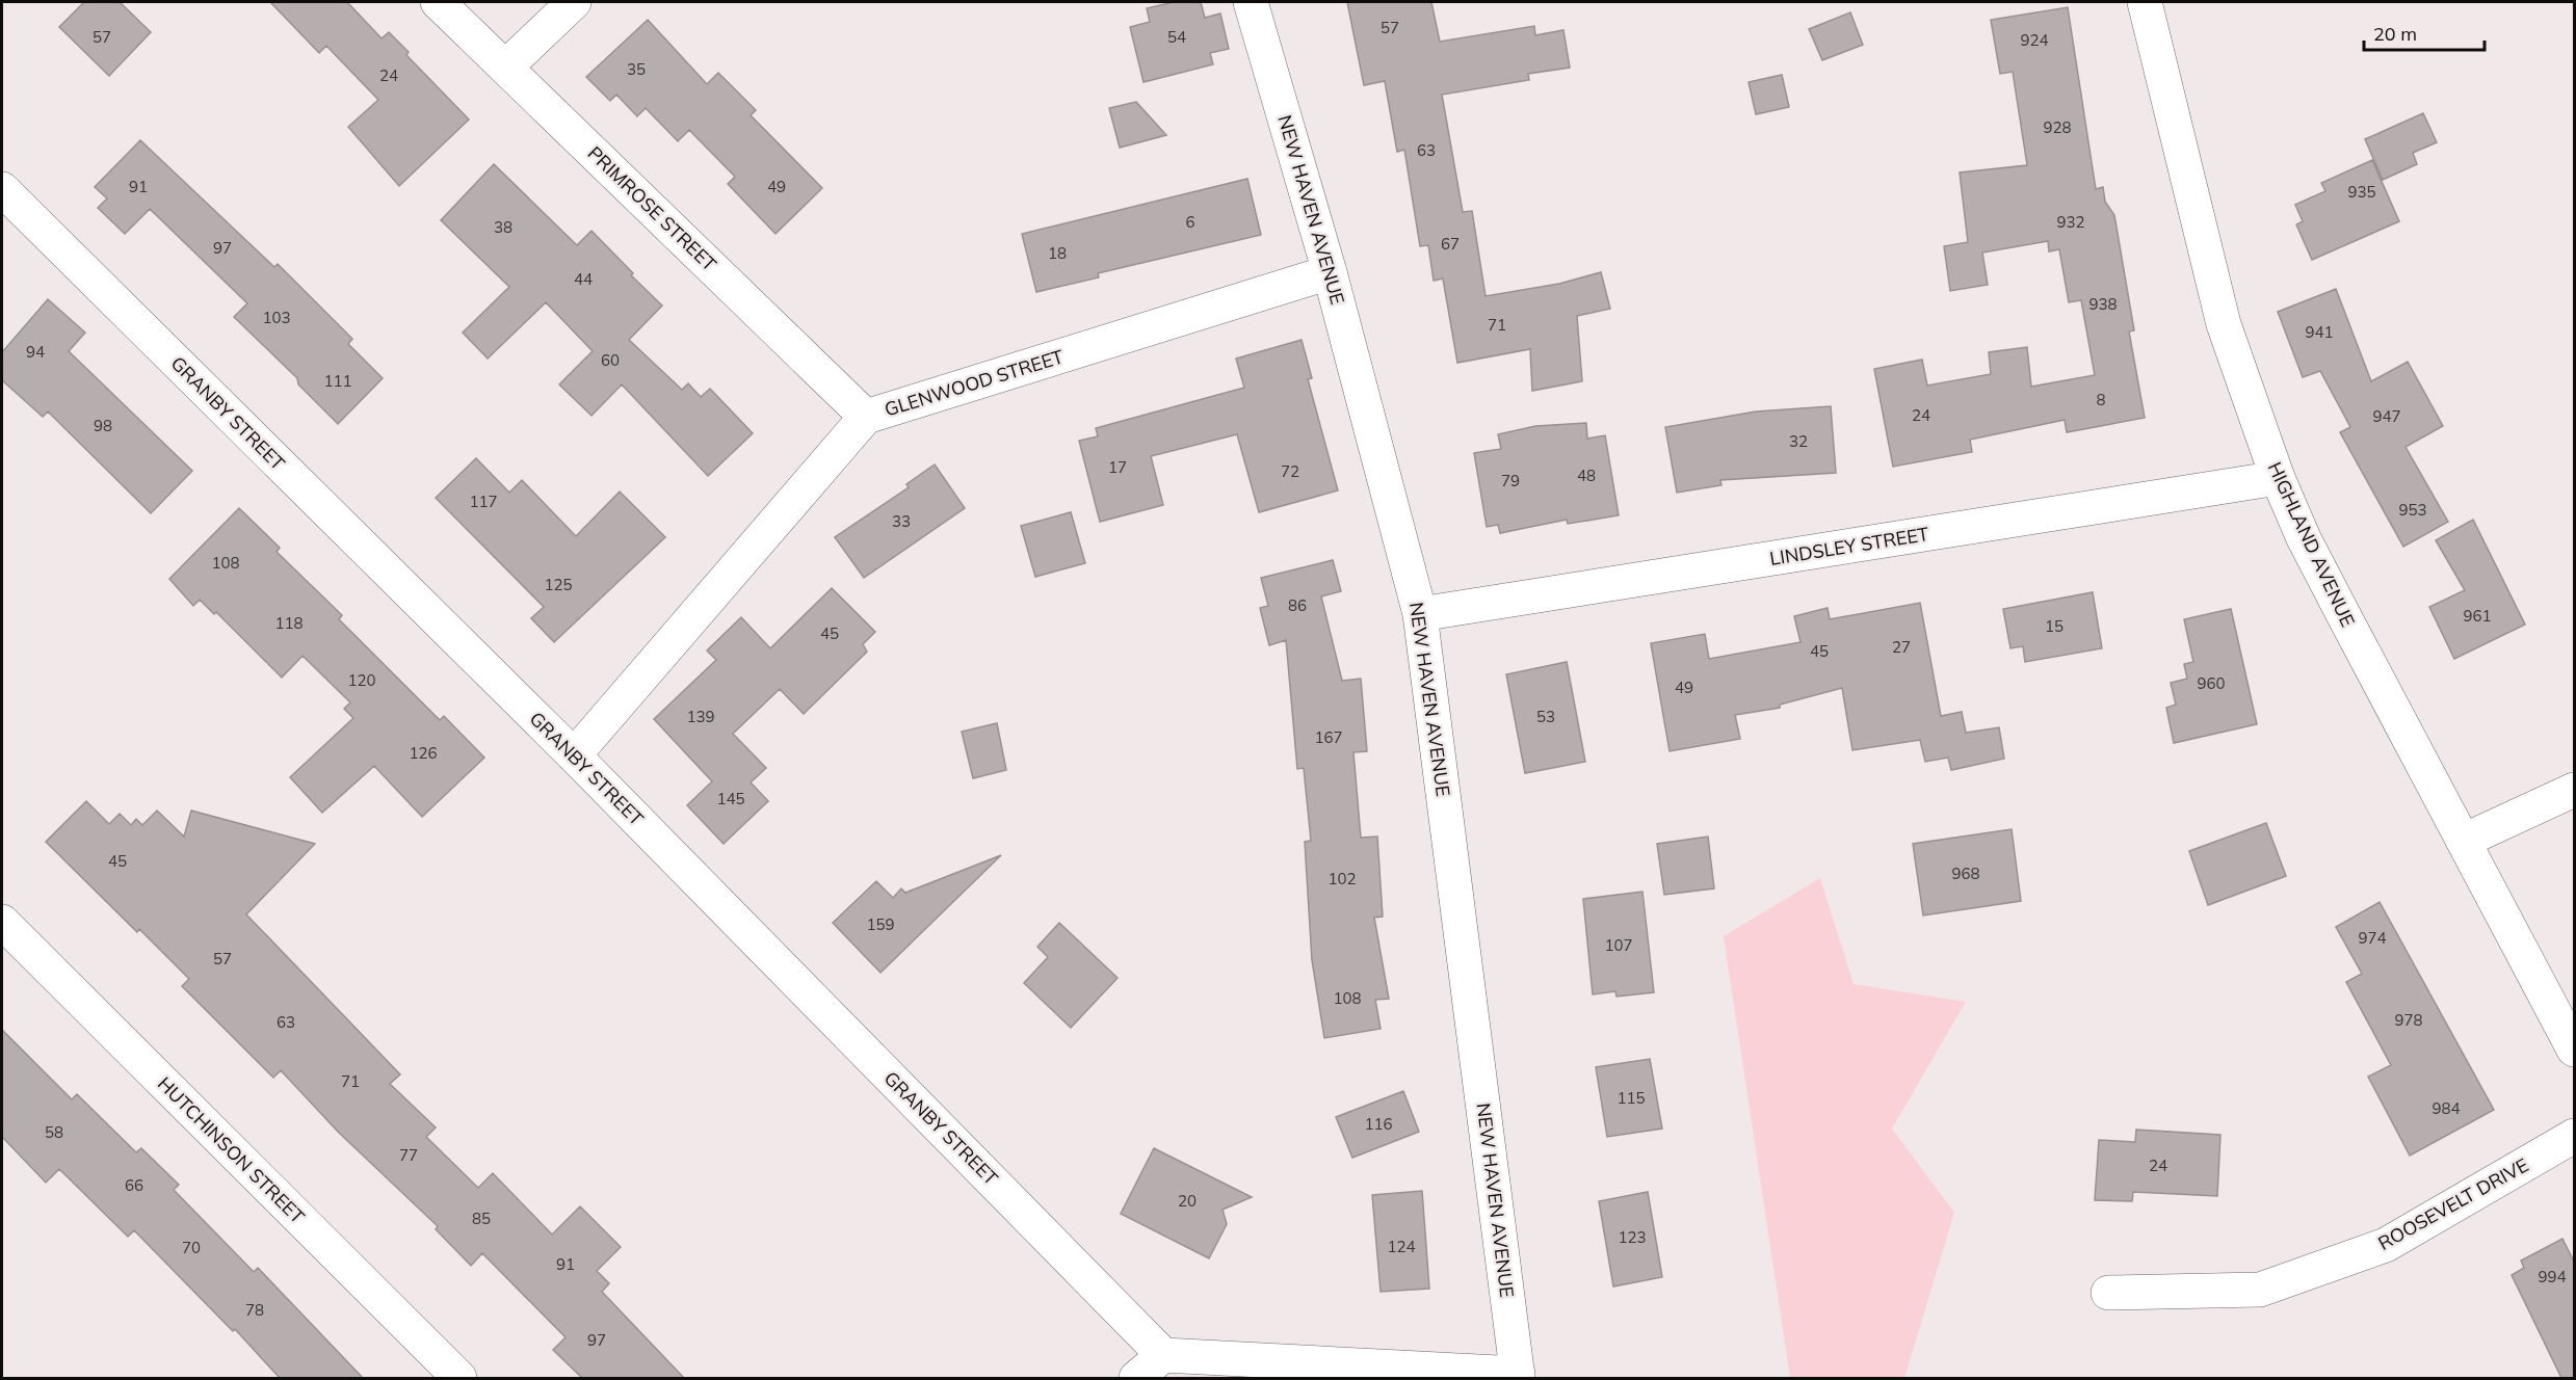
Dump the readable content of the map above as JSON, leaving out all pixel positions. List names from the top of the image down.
{
  "streets": {
    "street": [
      "PRIMROSE STREET",
      "NEW HAVEN AVENUE",
      "GLENWOOD STREET",
      "GRANBY STREET",
      "HIGHLAND AVENUE",
      "LINDSLEY STREET",
      "HUTCHINSON STREET",
      "ROOSEVELT DRIVE"
    ]
  },
  "crossings": [
    ["PRIMROSE STREET", "GLENWOOD STREET"],
    ["NEW HAVEN AVENUE", "GLENWOOD STREET"],
    ["NEW HAVEN AVENUE", "LINDSLEY STREET"],
    ["GLENWOOD STREET", "GRANBY STREET"],
    ["HIGHLAND AVENUE", "LINDSLEY STREET"]
  ],
  "house_numbers": [
    "57",
    "57",
    "54",
    "924",
    "35",
    "24",
    "928",
    "63",
    "91",
    "49",
    "935",
    "6",
    "932",
    "38",
    "67",
    "97",
    "18",
    "44",
    "938",
    "103",
    "71",
    "941",
    "94",
    "60",
    "111",
    "8",
    "24",
    "947",
    "98",
    "32",
    "17",
    "72",
    "48",
    "79",
    "117",
    "953",
    "33",
    "108",
    "125",
    "86",
    "961",
    "118",
    "15",
    "45",
    "27",
    "45",
    "120",
    "960",
    "49",
    "139",
    "53",
    "167",
    "126",
    "145",
    "45",
    "968",
    "102",
    "159",
    "974",
    "107",
    "57",
    "108",
    "978",
    "63",
    "71",
    "115",
    "984",
    "116",
    "58",
    "77",
    "24",
    "66",
    "20",
    "85",
    "123",
    "124",
    "70",
    "91",
    "994",
    "78",
    "97"
  ],
  "scale_bar": "20 m"
}
